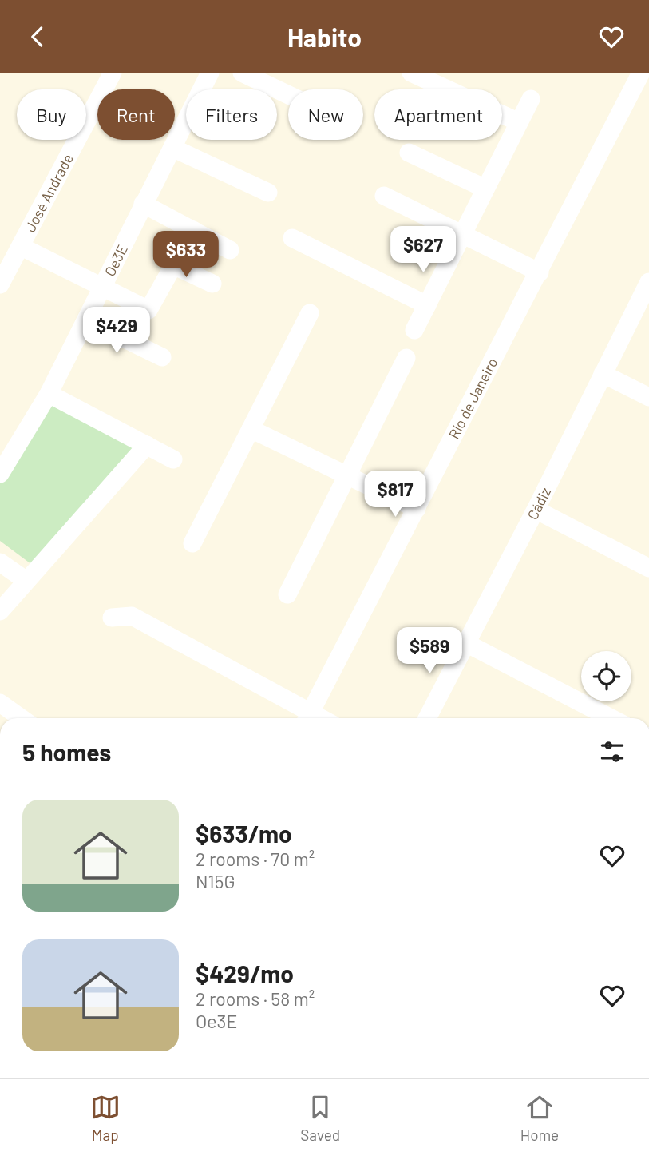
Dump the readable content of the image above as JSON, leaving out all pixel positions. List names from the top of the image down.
{
  "streets": {
    "street": [
      "José Andrade",
      "Oe3E",
      "Río de Janeiro",
      "Cádiz"
    ]
  },
  "page": {
    "header": "Habito",
    "chip": [
      "Buy",
      "Rent",
      "Filters",
      "New",
      "Apartment"
    ],
    "price": [
      "$627",
      "$633",
      "$429",
      "$817",
      "$589"
    ],
    "heading": "5 homes",
    "list": [
      {
        "name": "$633/mo",
        "note": "2 rooms · 70 m² · N15G"
      },
      {
        "name": "$429/mo",
        "note": "2 rooms · 58 m² · Oe3E"
      }
    ],
    "tabs": ["Map", "Saved", "Home"]
  }
}
